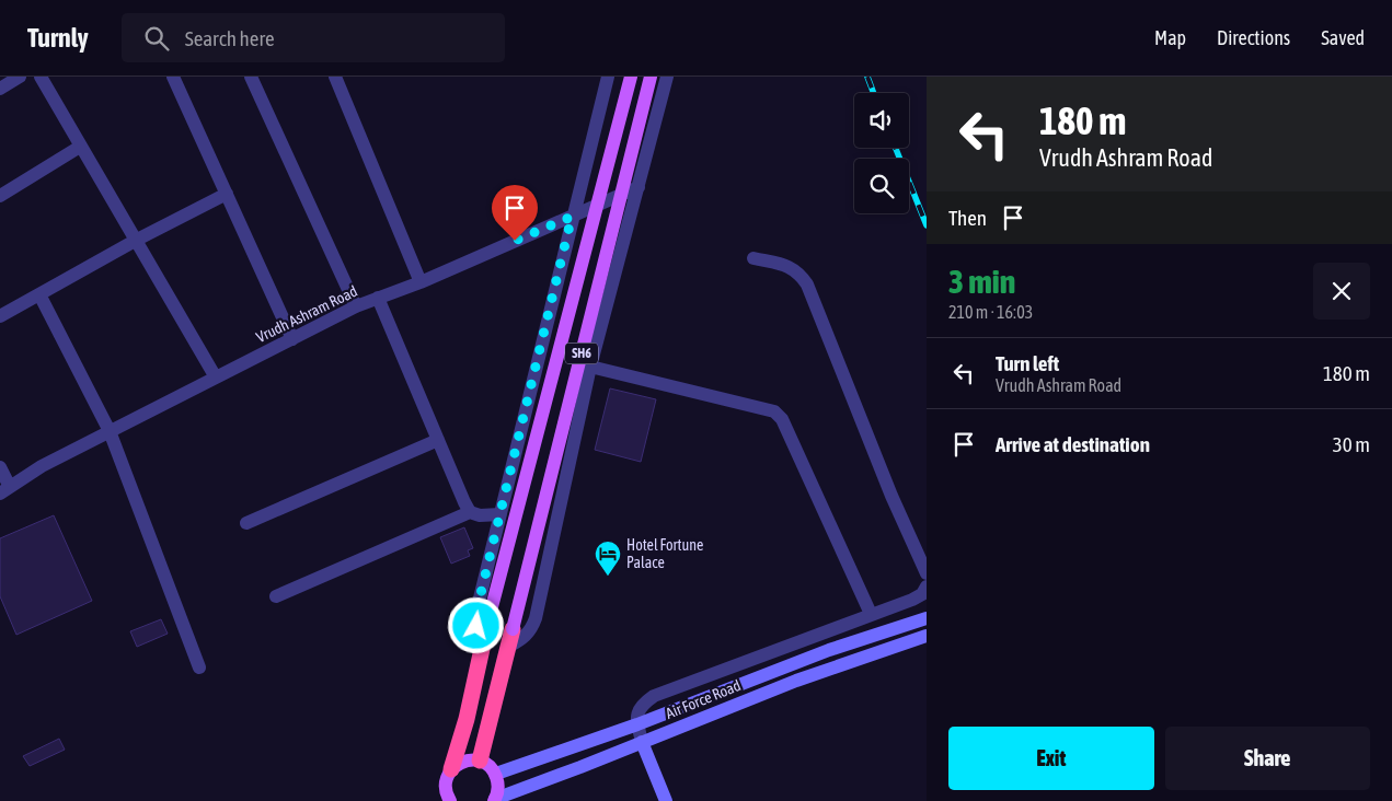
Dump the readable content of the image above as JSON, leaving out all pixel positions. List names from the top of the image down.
{
  "streets": {
    "highway": ["SH6"],
    "street": ["Vrudh Ashram Road", "Air Force Road"]
  },
  "places": {
    "hotel": ["Hotel Fortune Palace"]
  },
  "page": {
    "header": "Turnly",
    "search": "Search here",
    "nav": ["Map", "Directions", "Saved"],
    "turn": ["180 m", "Vrudh Ashram Road"],
    "then": "Then",
    "heading": ["3 min", "210 m · 16:03"],
    "list": [
      {
        "name": "Turn left",
        "note": "Vrudh Ashram Road",
        "value": "180 m"
      },
      {
        "name": "Arrive at destination",
        "value": "30 m"
      }
    ],
    "buttons": ["Exit", "Share"]
  }
}
